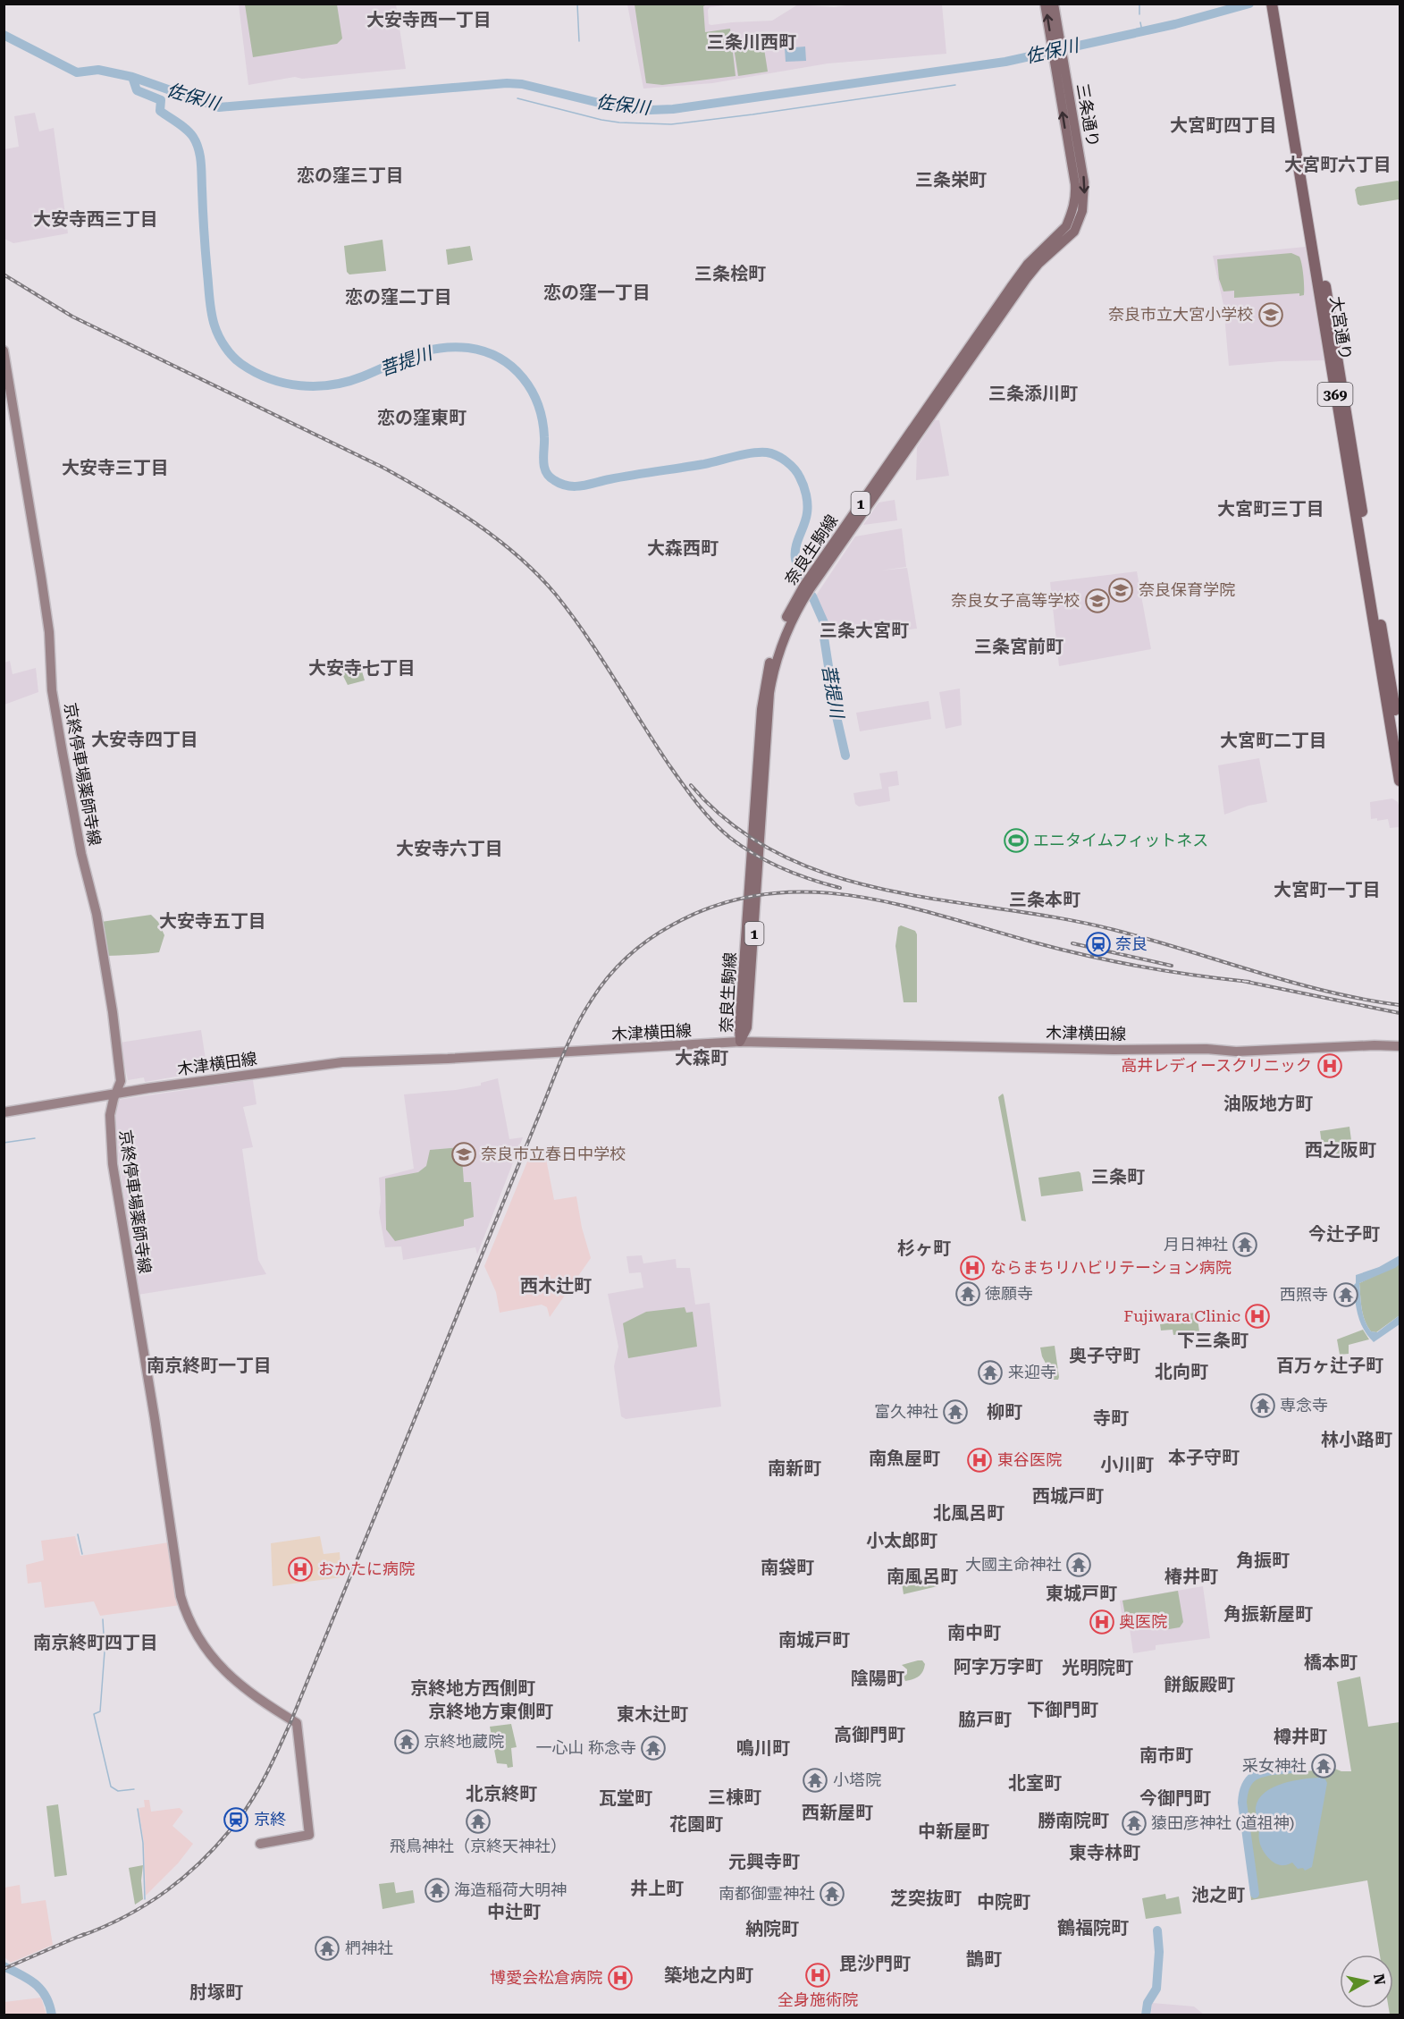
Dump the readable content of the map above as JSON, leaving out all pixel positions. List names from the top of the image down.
{
  "streets": {
    "highway": ["大宮通り", "369"],
    "main road": [
      "三条通り",
      "1",
      "奈良生駒線",
      "京終停車場薬師寺線",
      "木津横田線"
    ]
  },
  "crossings": [
    ["三条通り", "奈良生駒線"],
    ["奈良生駒線", "木津横田線"],
    ["京終停車場薬師寺線", "木津横田線"]
  ],
  "districts": [
    "大安寺西一丁目",
    "三条川西町",
    "大宮町四丁目",
    "大宮町六丁目",
    "恋の窪三丁目",
    "三条栄町",
    "大安寺西三丁目",
    "三条桧町",
    "恋の窪一丁目",
    "恋の窪二丁目",
    "三条添川町",
    "恋の窪東町",
    "大安寺三丁目",
    "大宮町三丁目",
    "大森西町",
    "三条大宮町",
    "三条宮前町",
    "大安寺七丁目",
    "大安寺四丁目",
    "大宮町二丁目",
    "大安寺六丁目",
    "大宮町一丁目",
    "三条本町",
    "大安寺五丁目",
    "大森町",
    "油阪地方町",
    "西之阪町",
    "三条町",
    "今辻子町",
    "杉ヶ町",
    "西木辻町",
    "下三条町",
    "奥子守町",
    "南京終町一丁目",
    "百万ヶ辻子町",
    "北向町",
    "柳町",
    "寺町",
    "林小路町",
    "本子守町",
    "南魚屋町",
    "小川町",
    "南新町",
    "西城戸町",
    "北風呂町",
    "小太郎町",
    "角振町",
    "南袋町",
    "南風呂町",
    "椿井町",
    "東城戸町",
    "角振新屋町",
    "南中町",
    "南城戸町",
    "南京終町四丁目",
    "橋本町",
    "阿字万字町",
    "光明院町",
    "陰陽町",
    "餅飯殿町",
    "京終地方西側町",
    "下御門町",
    "京終地方東側町",
    "東木辻町",
    "脇戸町",
    "高御門町",
    "樽井町",
    "鳴川町",
    "南市町",
    "北室町",
    "北京終町",
    "三棟町",
    "瓦堂町",
    "今御門町",
    "西新屋町",
    "勝南院町",
    "花園町",
    "中新屋町",
    "東寺林町",
    "元興寺町",
    "井上町",
    "池之町",
    "芝突抜町",
    "中院町",
    "中辻町",
    "鶴福院町",
    "納院町",
    "鵲町",
    "毘沙門町",
    "築地之内町",
    "肘塚町"
  ],
  "water": ["佐保川", "菩提川"],
  "places": {
    "school or university": [
      "奈良市立大宮小学校",
      "奈良保育学院",
      "奈良女子高等学校",
      "奈良市立春日中学校"
    ],
    "sports": ["エニタイムフィットネス"],
    "station": ["奈良", "京終"],
    "hospital": [
      "高井レディースクリニック",
      "ならまちリハビリテーション病院",
      "Fujiwara Clinic",
      "東谷医院",
      "おかたに病院",
      "奥医院",
      "全身施術院",
      "博愛会松倉病院"
    ],
    "temple": [
      "月日神社",
      "徳願寺",
      "西照寺",
      "来迎寺",
      "専念寺",
      "富久神社",
      "大國主命神社",
      "京終地蔵院",
      "一心山 称念寺",
      "采女神社",
      "小塔院",
      "飛鳥神社（京終天神社）",
      "猿田彦神社 (道祖神)",
      "海造稲荷大明神",
      "南都御霊神社",
      "椚神社"
    ]
  },
  "north": "right"
}
